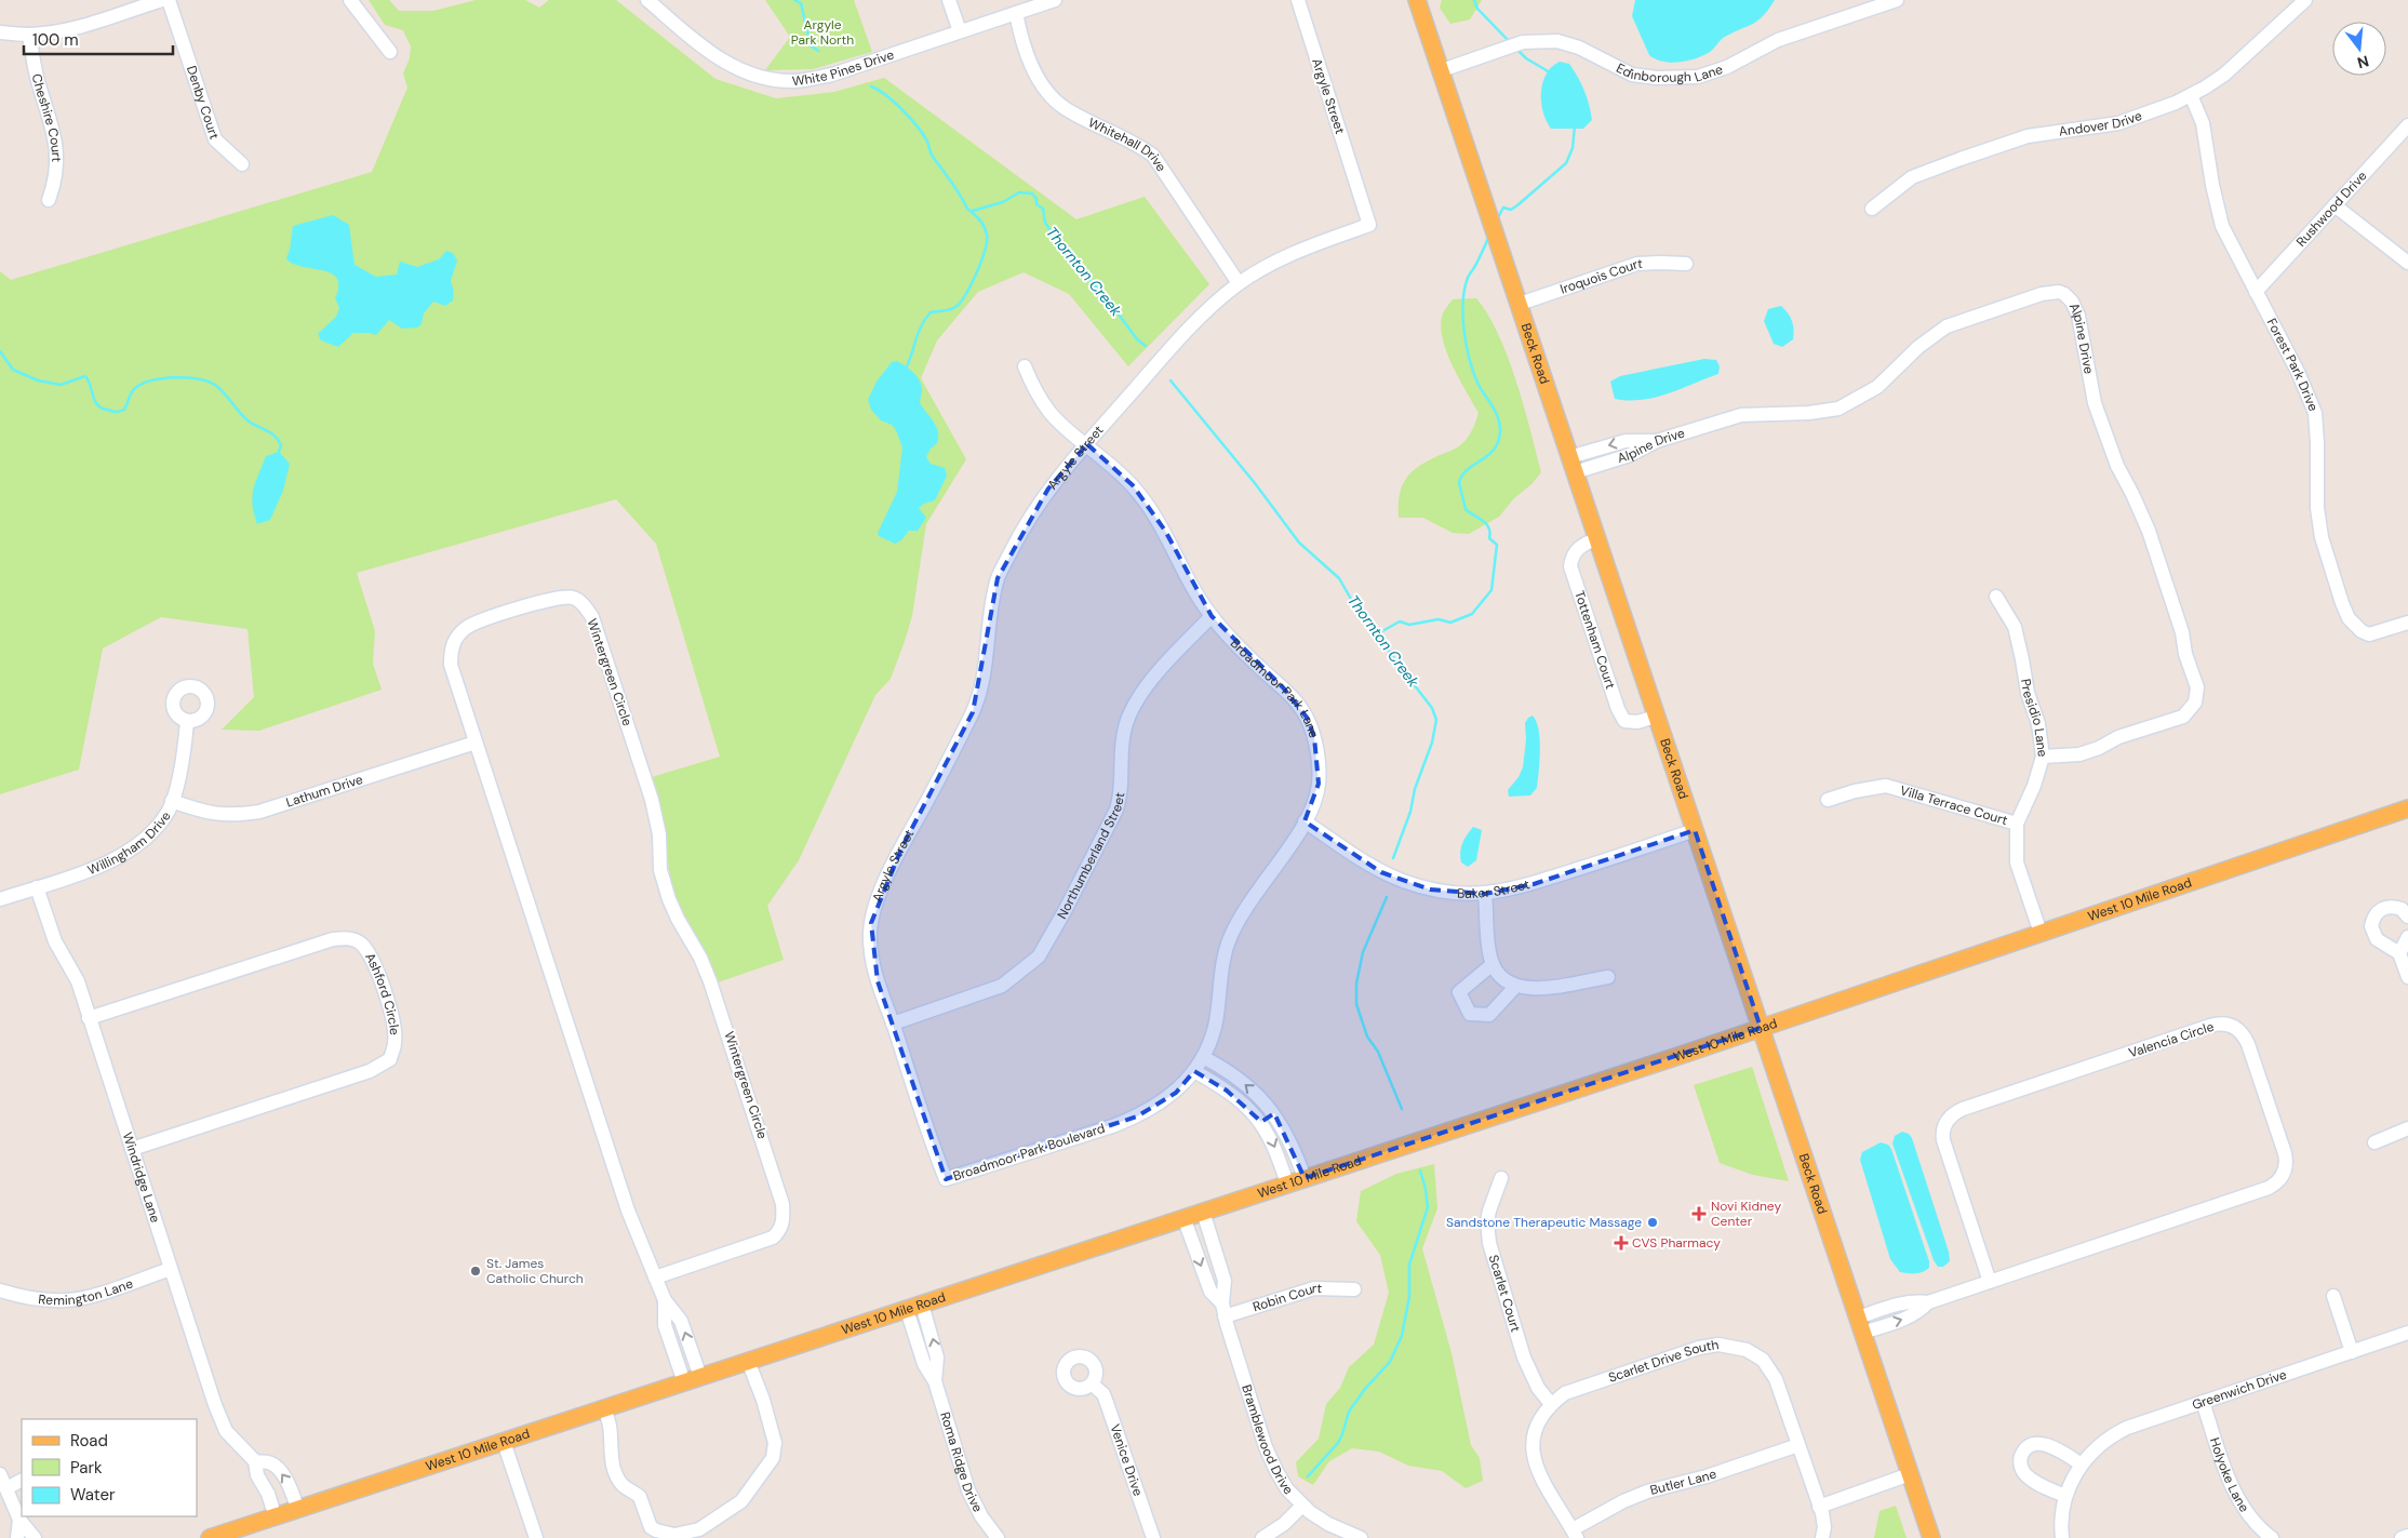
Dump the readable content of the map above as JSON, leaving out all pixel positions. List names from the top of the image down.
{
  "streets": {
    "main road": ["Beck Road", "West 10 Mile Road"],
    "street": [
      "Edinborough Lane",
      "White Pines Drive",
      "Argyle Street",
      "Denby Court",
      "Cheshire Court",
      "Andover Drive",
      "Whitehall Drive",
      "Rushwood Drive",
      "Iroquois Court",
      "Alpine Drive",
      "Forest Park Drive",
      "Tottenham Court",
      "Wintergreen Circle",
      "Broadmoor Park Lane",
      "Presidio Lane",
      "Lathum Drive",
      "Villa Terrace Court",
      "Willingham Drive",
      "Northumberland Street",
      "Baker Street",
      "Ashford Circle",
      "Valencia Circle",
      "Broadmoor Park Boulevard",
      "Windridge Lane",
      "Remington Lane",
      "Scarlet Court",
      "Robin Court",
      "Scarlet Drive South",
      "Greenwich Drive",
      "Bramblewood Drive",
      "Venice Drive",
      "Roma Ridge Drive",
      "Holyoke Lane",
      "Butler Lane"
    ]
  },
  "crossings": [
    ["Edinborough Lane", "Beck Road"],
    ["White Pines Drive", "Whitehall Drive"],
    ["Argyle Street", "Whitehall Drive"],
    ["Argyle Street", "Broadmoor Park Lane"],
    ["Argyle Street", "Northumberland Street"],
    ["Argyle Street", "Broadmoor Park Boulevard"],
    ["Andover Drive", "Forest Park Drive"],
    ["Rushwood Drive", "Forest Park Drive"],
    ["Iroquois Court", "Beck Road"],
    ["Alpine Drive", "Beck Road"],
    ["Alpine Drive", "Presidio Lane"],
    ["Beck Road", "Tottenham Court"],
    ["Beck Road", "Baker Street"],
    ["Beck Road", "West 10 Mile Road"],
    ["Beck Road", "Valencia Circle"],
    ["Wintergreen Circle", "Lathum Drive"],
    ["Wintergreen Circle", "West 10 Mile Road"],
    ["Broadmoor Park Lane", "Northumberland Street"],
    ["Broadmoor Park Lane", "Baker Street"],
    ["Broadmoor Park Lane", "Broadmoor Park Boulevard"],
    ["Presidio Lane", "Villa Terrace Court"],
    ["Presidio Lane", "West 10 Mile Road"],
    ["Lathum Drive", "Willingham Drive"],
    ["Willingham Drive", "Windridge Lane"],
    ["Northumberland Street", "Broadmoor Park Boulevard"],
    ["West 10 Mile Road", "Windridge Lane"],
    ["West 10 Mile Road", "Bramblewood Drive"],
    ["West 10 Mile Road", "Roma Ridge Drive"],
    ["Ashford Circle", "Windridge Lane"],
    ["Windridge Lane", "Remington Lane"],
    ["Scarlet Court", "Scarlet Drive South"],
    ["Robin Court", "Bramblewood Drive"],
    ["Scarlet Drive South", "Butler Lane"],
    ["Greenwich Drive", "Holyoke Lane"]
  ],
  "water": ["Thornton Creek"],
  "parks": ["Argyle Park North"],
  "places": {
    "health": ["Novi Kidney Center", "CVS Pharmacy"],
    "other": ["Sandstone Therapeutic Massage", "St. James Catholic Church"]
  },
  "legend": ["Road", "Park", "Water"],
  "scale_bar": "100 m",
  "north": "bottom"
}
